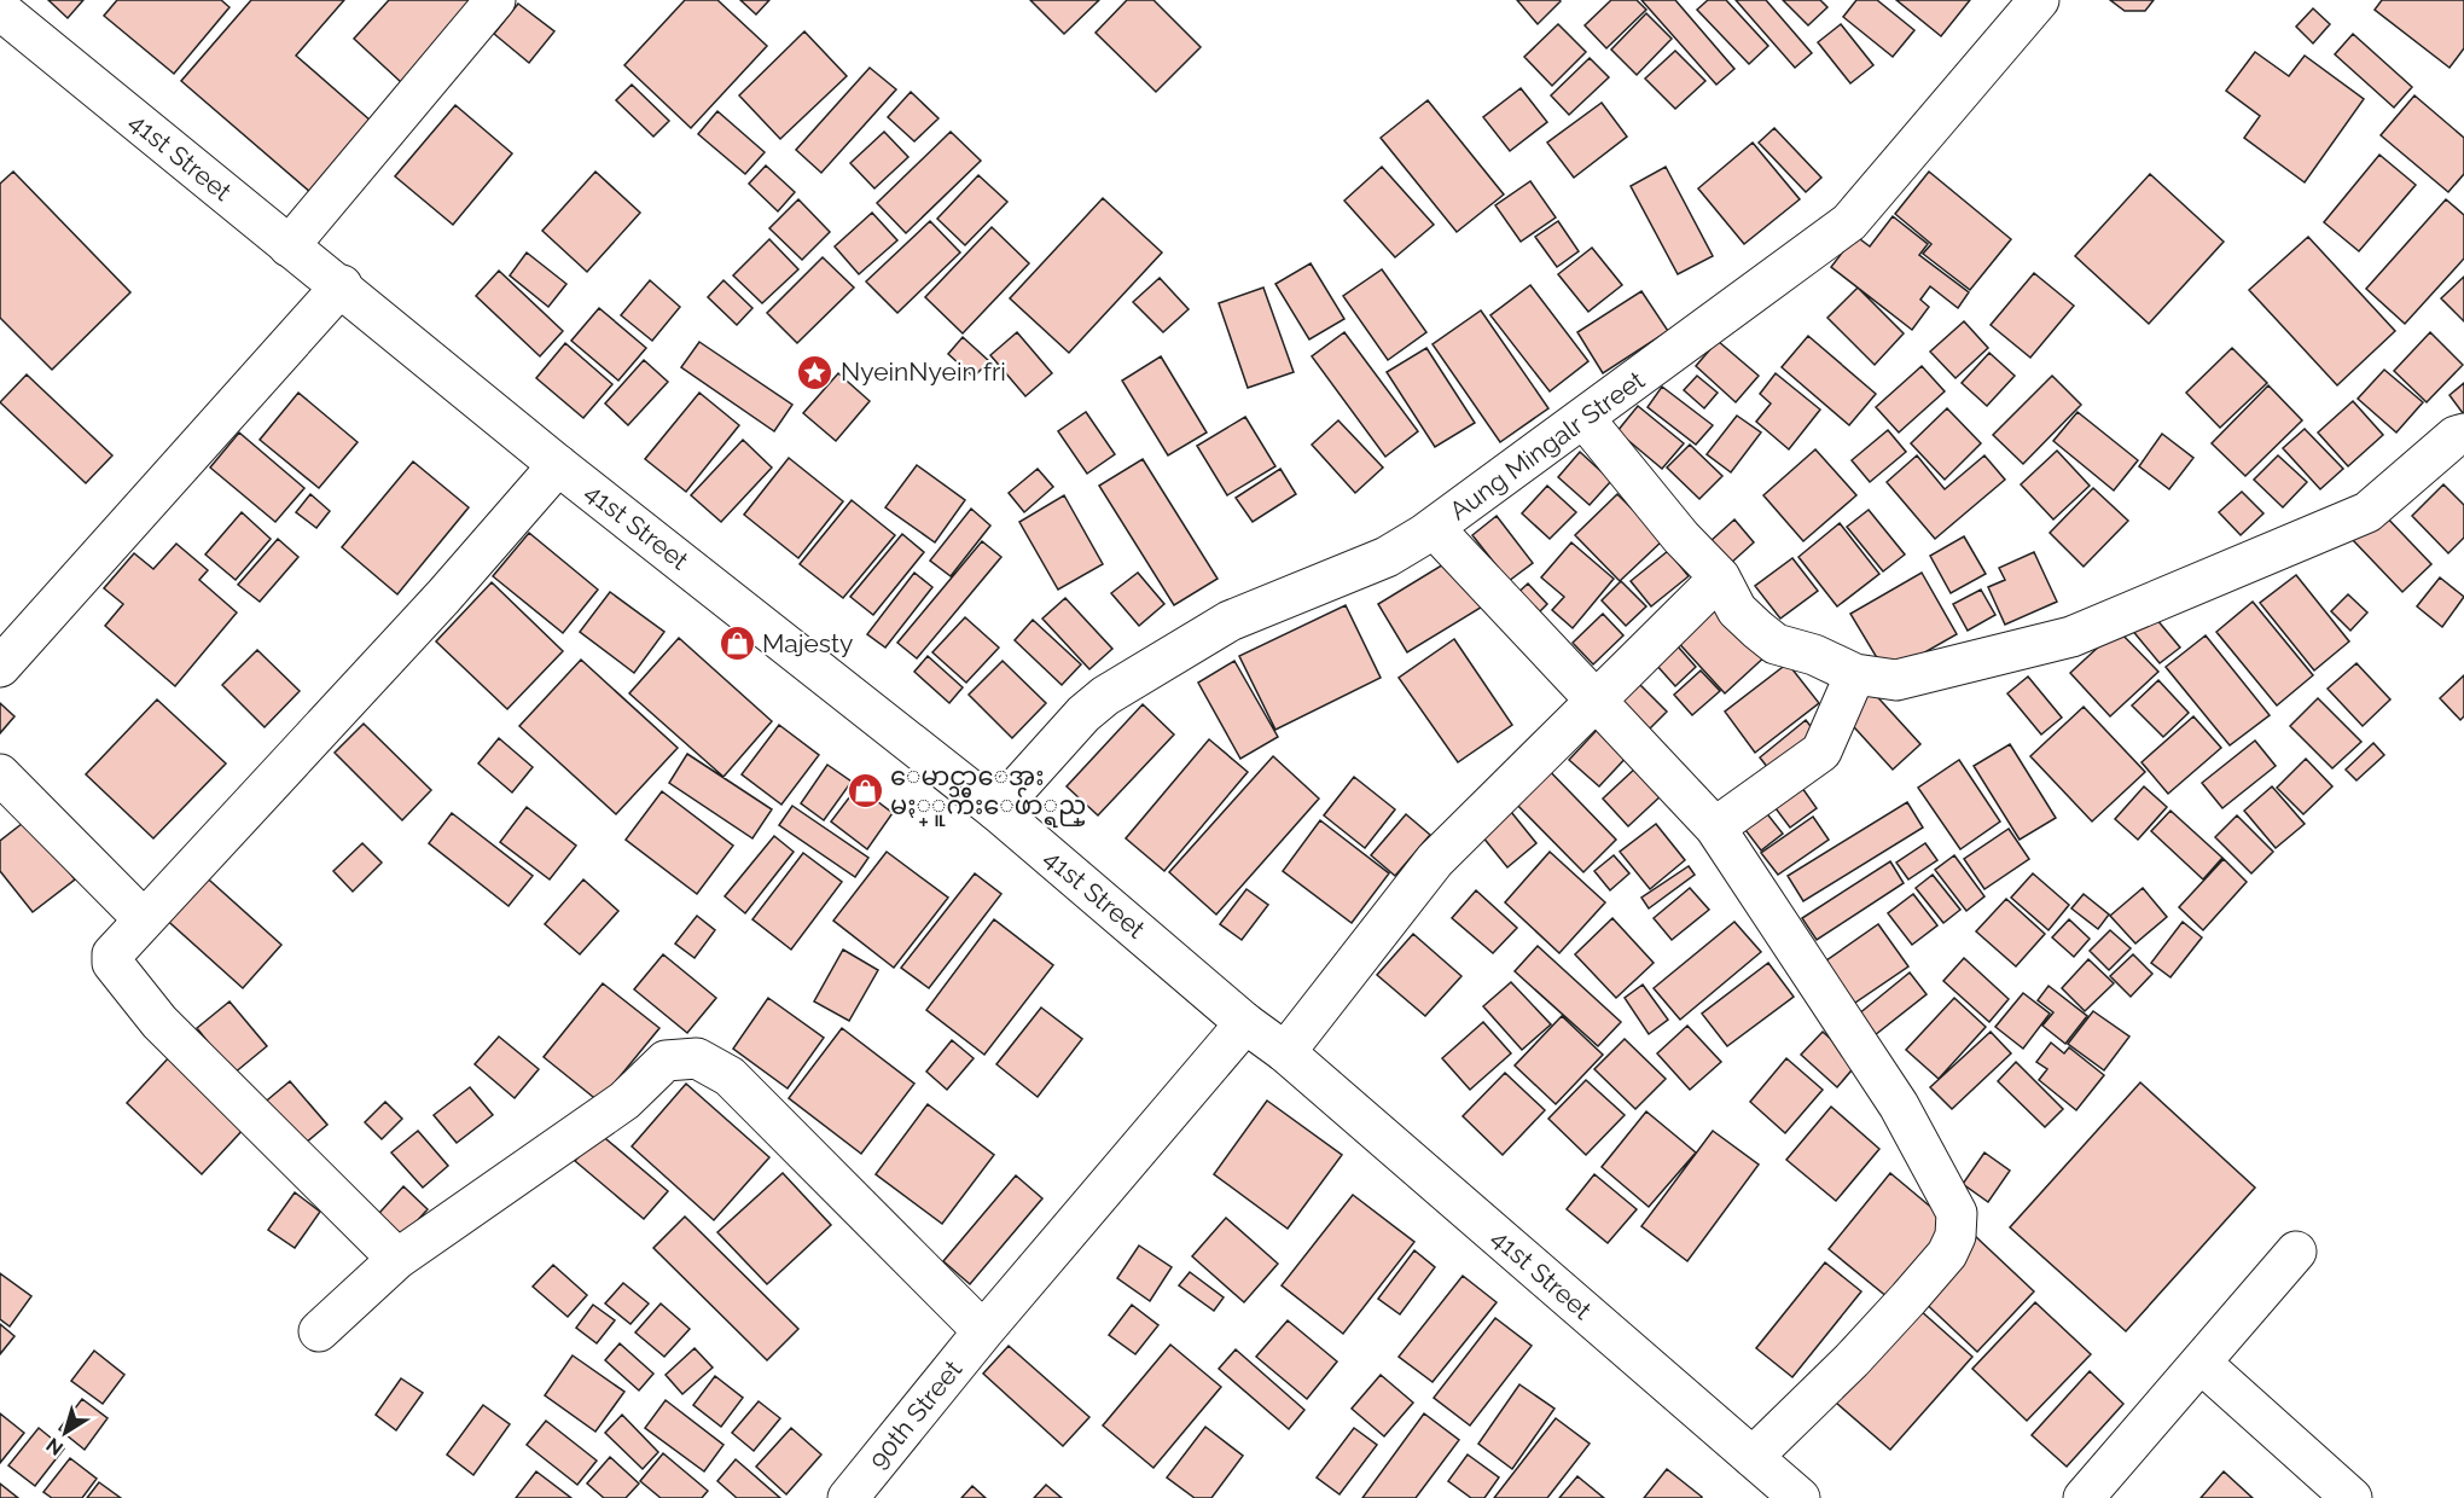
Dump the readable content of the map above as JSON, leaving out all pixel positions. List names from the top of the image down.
{
  "streets": {
    "street": ["41st Street", "Aung Mingalr Street", "90th Street"]
  },
  "crossings": [
    ["41st Street", "Aung Mingalr Street"],
    ["41st Street", "90th Street"]
  ],
  "places": {
    "place": ["NyeinNyein fri"],
    "shop": ["Majesty", "ေမာင္သာေအး မႏ္ူက်ီးေဖ်ာ္ရည္"]
  },
  "north": "bottom left"
}
